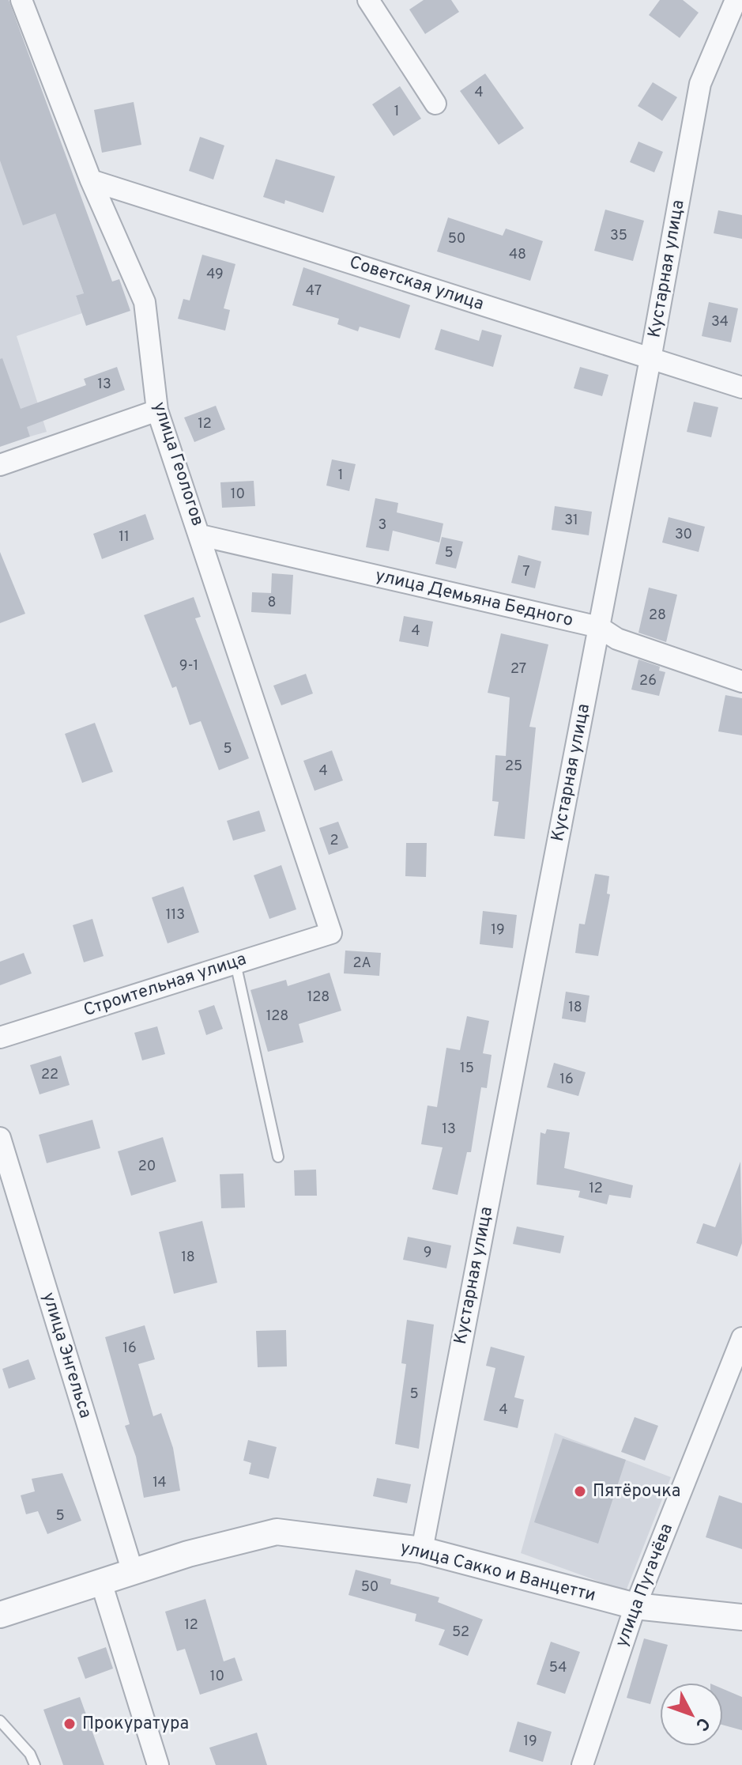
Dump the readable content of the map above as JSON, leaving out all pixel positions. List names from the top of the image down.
{
  "streets": {
    "street": [
      "Кустарная улица",
      "Советская улица",
      "улица Геологов",
      "улица Демьяна Бедного",
      "Строительная улица",
      "улица Энгельса",
      "улица Сакко и Ванцетти",
      "улица Пугачёва"
    ]
  },
  "crossings": [
    ["Кустарная улица", "Советская улица"],
    ["Кустарная улица", "улица Демьяна Бедного"],
    ["Кустарная улица", "улица Сакко и Ванцетти"],
    ["Советская улица", "улица Геологов"],
    ["улица Геологов", "улица Демьяна Бедного"],
    ["улица Геологов", "Строительная улица"],
    ["улица Энгельса", "улица Сакко и Ванцетти"],
    ["улица Сакко и Ванцетти", "улица Пугачёва"]
  ],
  "places": ["Пятёрочка", "Прокуратура"],
  "house_numbers": [
    "4",
    "1",
    "35",
    "50",
    "48",
    "49",
    "47",
    "34",
    "13",
    "12",
    "1",
    "10",
    "31",
    "3",
    "30",
    "11",
    "5",
    "7",
    "8",
    "28",
    "4",
    "9-1",
    "27",
    "26",
    "5",
    "25",
    "4",
    "2",
    "113",
    "19",
    "2А",
    "128",
    "18",
    "128",
    "15",
    "22",
    "16",
    "13",
    "20",
    "12",
    "9",
    "18",
    "16",
    "5",
    "4",
    "14",
    "5",
    "50",
    "12",
    "52",
    "54",
    "10",
    "19"
  ],
  "north": "bottom right"
}
